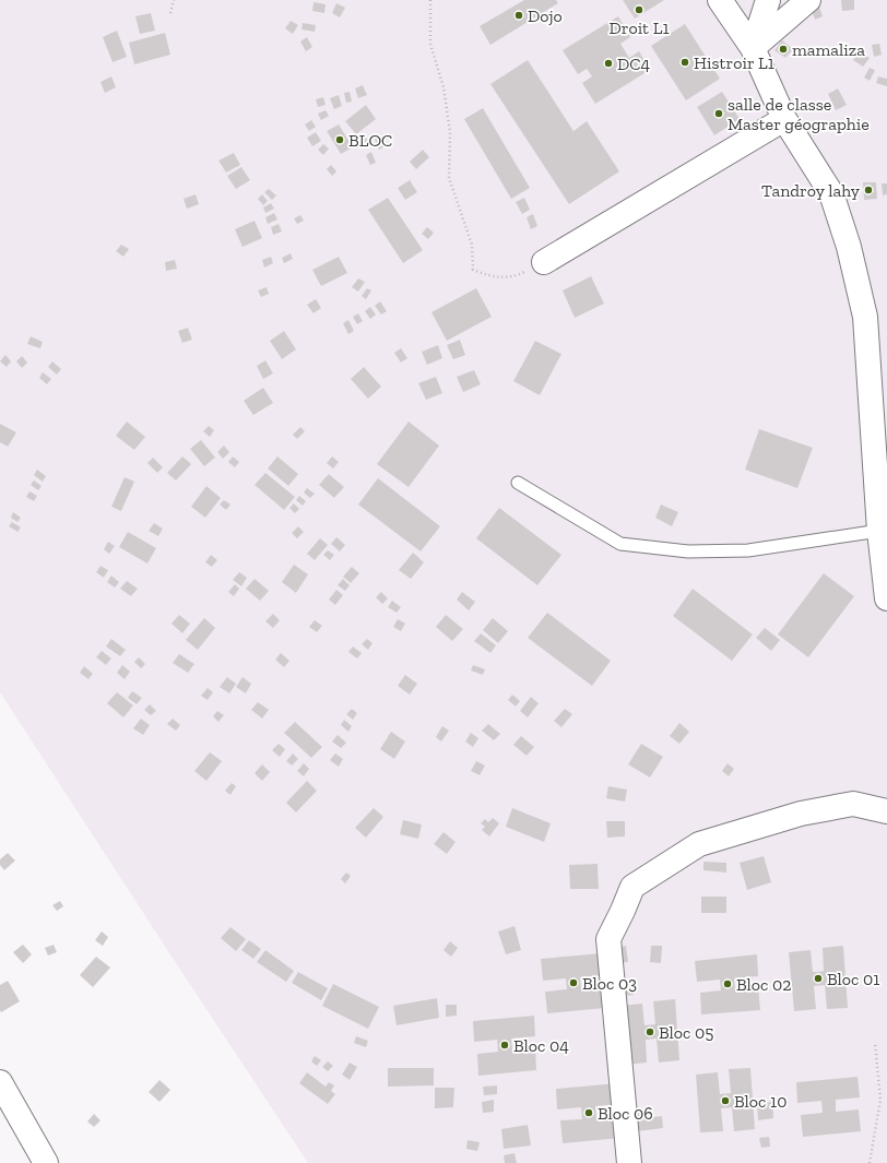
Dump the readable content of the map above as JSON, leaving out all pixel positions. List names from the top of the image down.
{
  "places": [
    "Droit L1",
    "Dojo",
    "mamaliza",
    "Histroir L1",
    "DC4",
    "salle de classe Master géographie",
    "BLOC",
    "Tandroy lahy",
    "Bloc 01",
    "Bloc 03",
    "Bloc 02",
    "Bloc 05",
    "Bloc 04",
    "Bloc 10",
    "Bloc 06"
  ]
}
